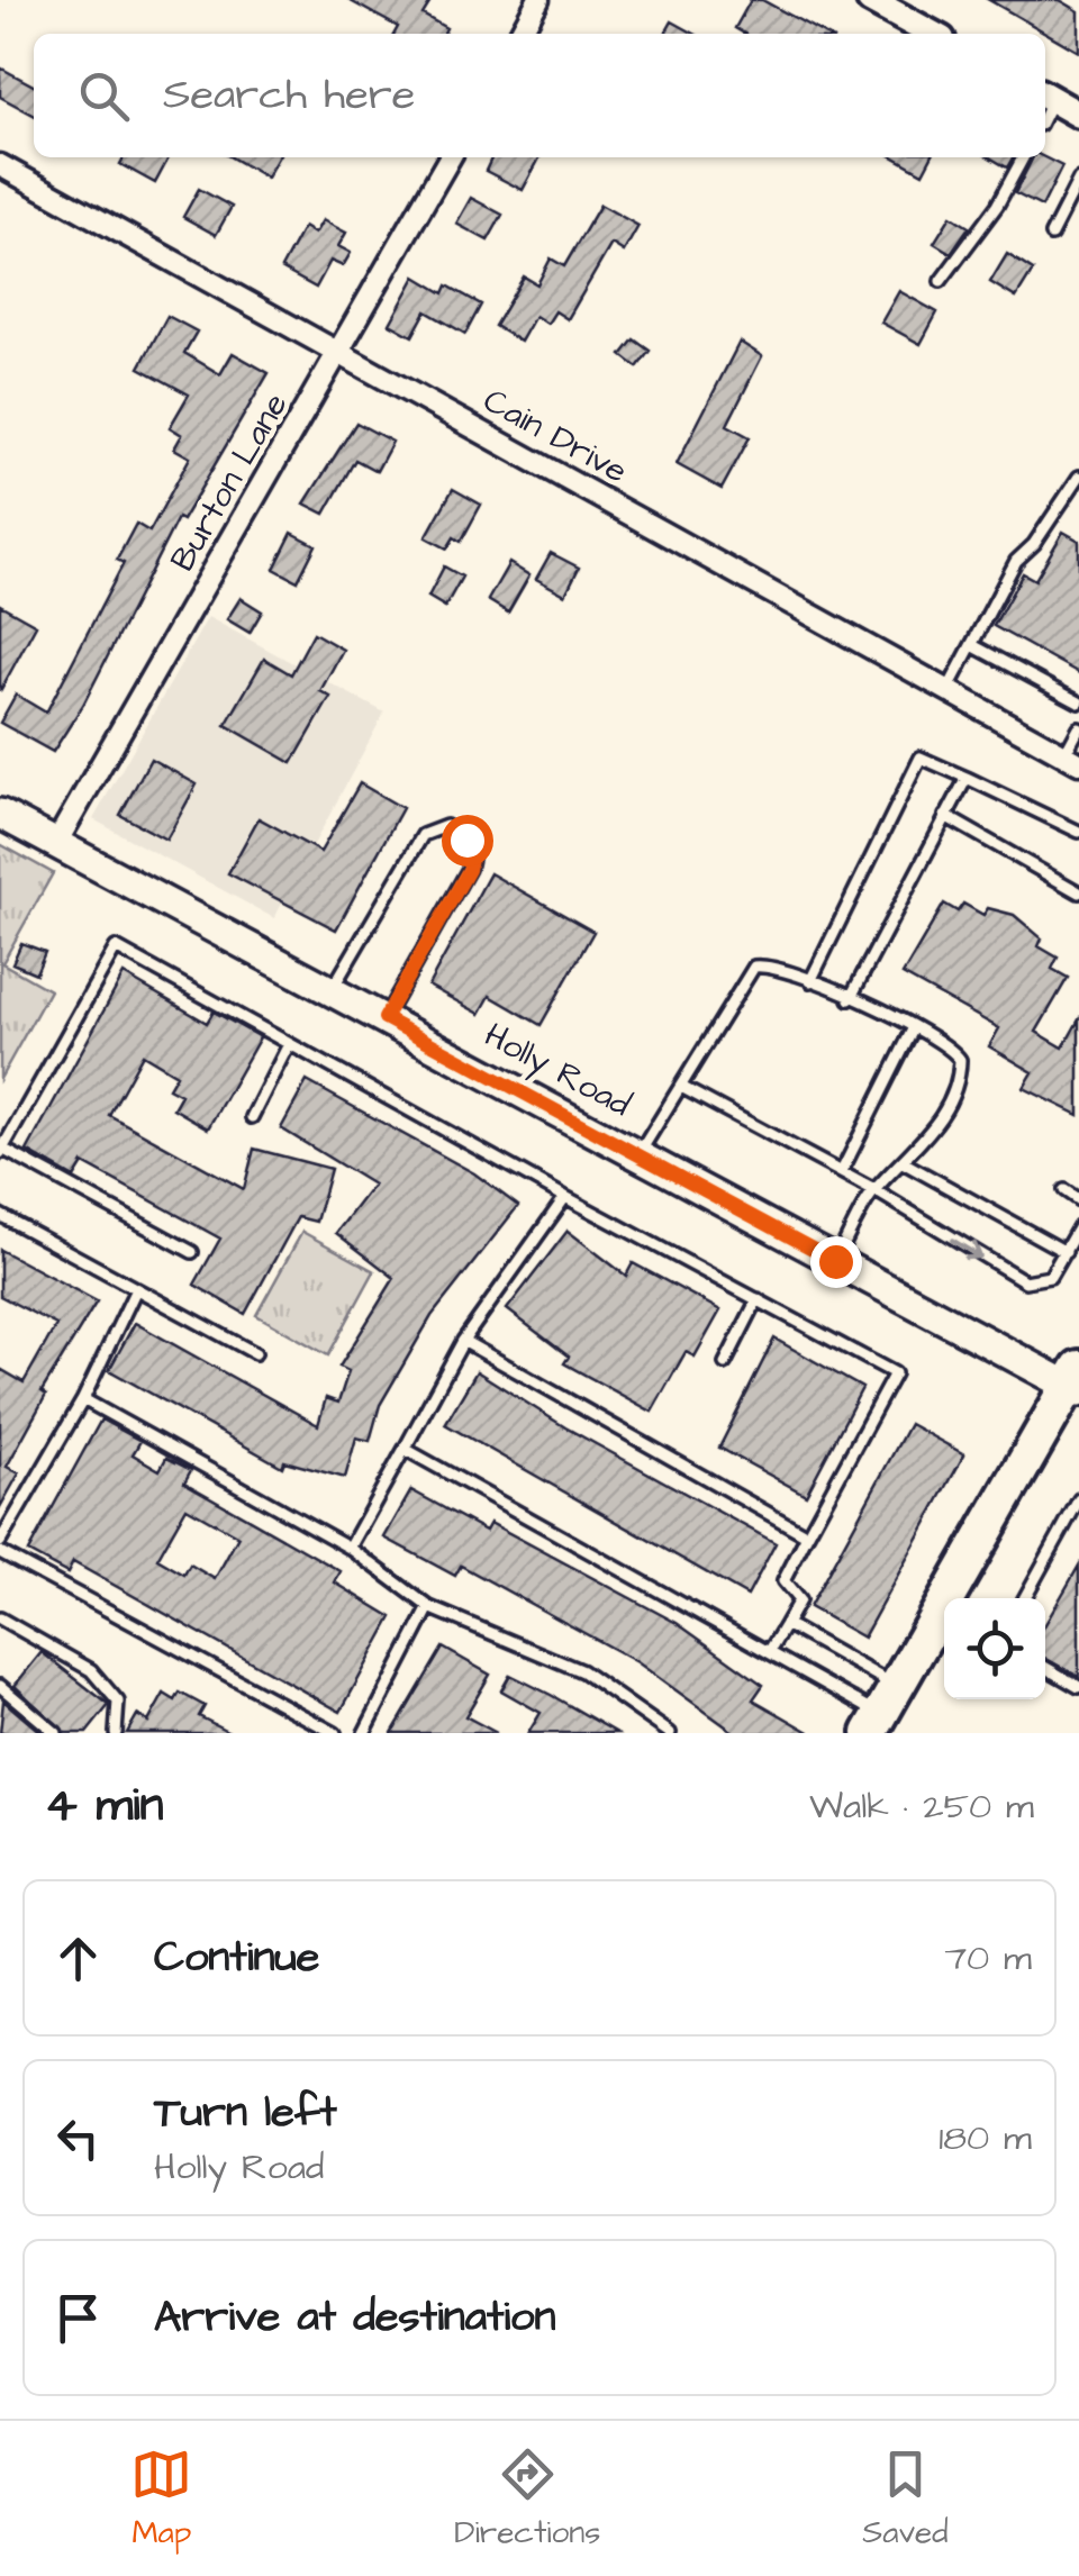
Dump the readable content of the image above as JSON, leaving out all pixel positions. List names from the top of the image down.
{
  "streets": {
    "main road": ["Holly Road"],
    "street": ["Cain Drive", "Burton Lane"]
  },
  "crossings": [
    ["Cain Drive", "Burton Lane"],
    ["Burton Lane", "Holly Road"]
  ],
  "page": {
    "search": "Search here",
    "heading": ["4 min", "Walk · 250 m"],
    "list": [
      ["Continue", "70 m"],
      ["Turn left", "Holly Road", "180 m"],
      "Arrive at destination"
    ],
    "nav": ["Map", "Directions", "Saved"]
  }
}
